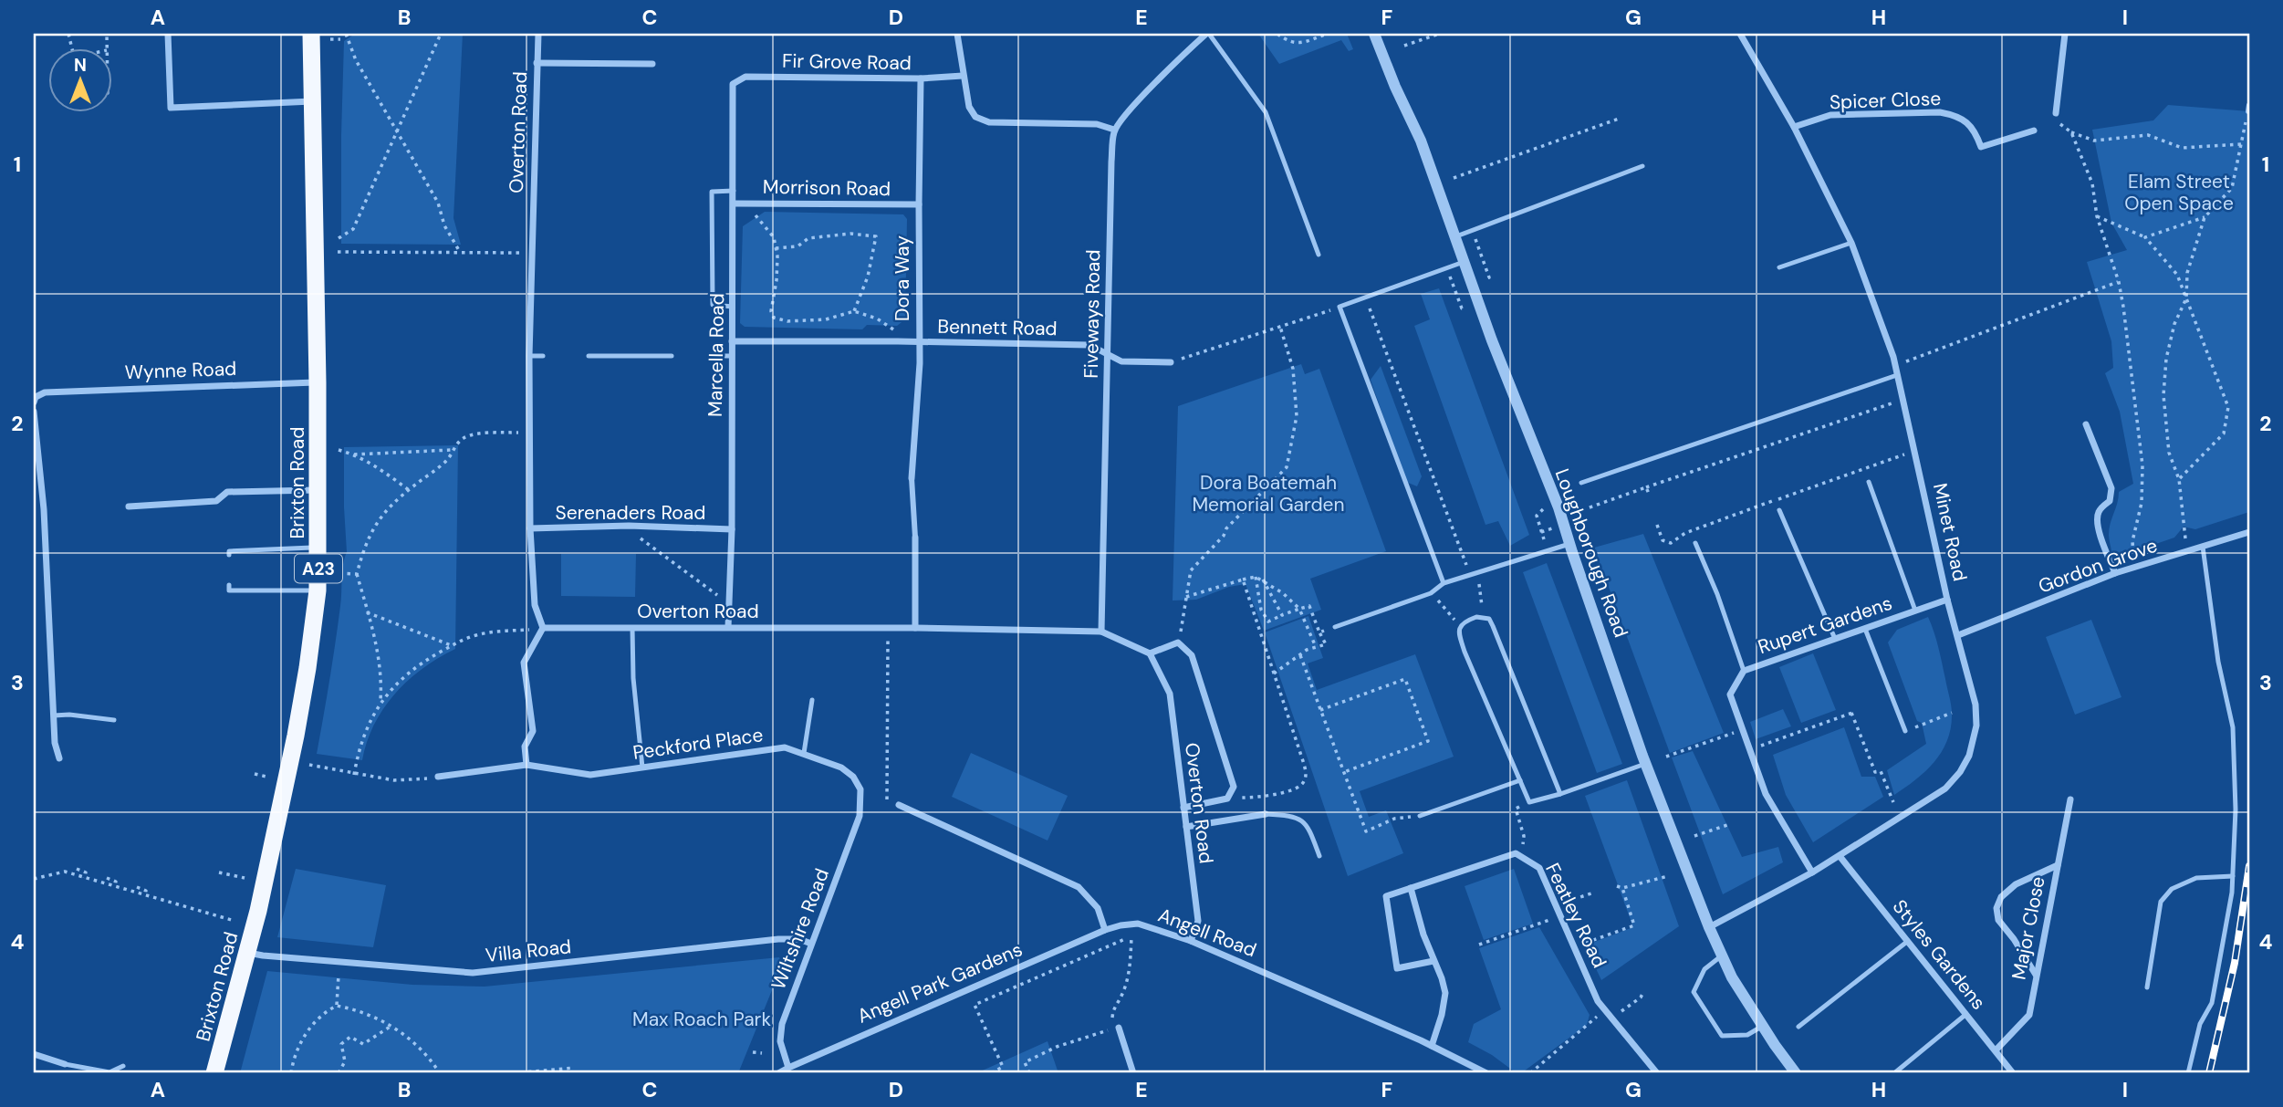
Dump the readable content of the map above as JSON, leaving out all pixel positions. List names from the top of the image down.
{
  "streets": {
    "highway": ["Brixton Road", "A23"],
    "street": [
      "Fir Grove Road",
      "Spicer Close",
      "Overton Road",
      "Morrison Road",
      "Dora Way",
      "Fiveways Road",
      "Bennett Road",
      "Marcella Road",
      "Wynne Road",
      "Serenaders Road",
      "Minet Road",
      "Loughborough Road",
      "Gordon Grove",
      "Rupert Gardens",
      "Peckford Place",
      "Featley Road",
      "Major Close",
      "Wiltshire Road",
      "Angell Road",
      "Villa Road",
      "Styles Gardens",
      "Angell Park Gardens"
    ]
  },
  "crossings": [
    ["Fir Grove Road", "Dora Way"],
    ["Fir Grove Road", "Marcella Road"],
    ["Spicer Close", "Minet Road"],
    ["Overton Road", "Fiveways Road"],
    ["Overton Road", "Marcella Road"],
    ["Overton Road", "Serenaders Road"],
    ["Overton Road", "Angell Road"],
    ["Morrison Road", "Dora Way"],
    ["Morrison Road", "Marcella Road"],
    ["Dora Way", "Bennett Road"],
    ["Fiveways Road", "Bennett Road"],
    ["Bennett Road", "Marcella Road"],
    ["Marcella Road", "Serenaders Road"],
    ["Wynne Road", "Brixton Road"],
    ["Brixton Road", "Villa Road"],
    ["Minet Road", "Loughborough Road"],
    ["Minet Road", "Gordon Grove"],
    ["Minet Road", "Rupert Gardens"],
    ["Minet Road", "Styles Gardens"],
    ["Peckford Place", "Wiltshire Road"],
    ["Major Close", "Styles Gardens"],
    ["Wiltshire Road", "Villa Road"],
    ["Wiltshire Road", "Angell Park Gardens"],
    ["Angell Road", "Angell Park Gardens"]
  ],
  "parks": ["Elam Street Open Space", "Dora Boatemah Memorial Garden", "Max Roach Park"],
  "north": "top",
  "grid": {
    "columns": [
      "A",
      "B",
      "C",
      "D",
      "E",
      "F",
      "G",
      "H",
      "I"
    ],
    "rows": [
      "1",
      "2",
      "3",
      "4"
    ]
  }
}
